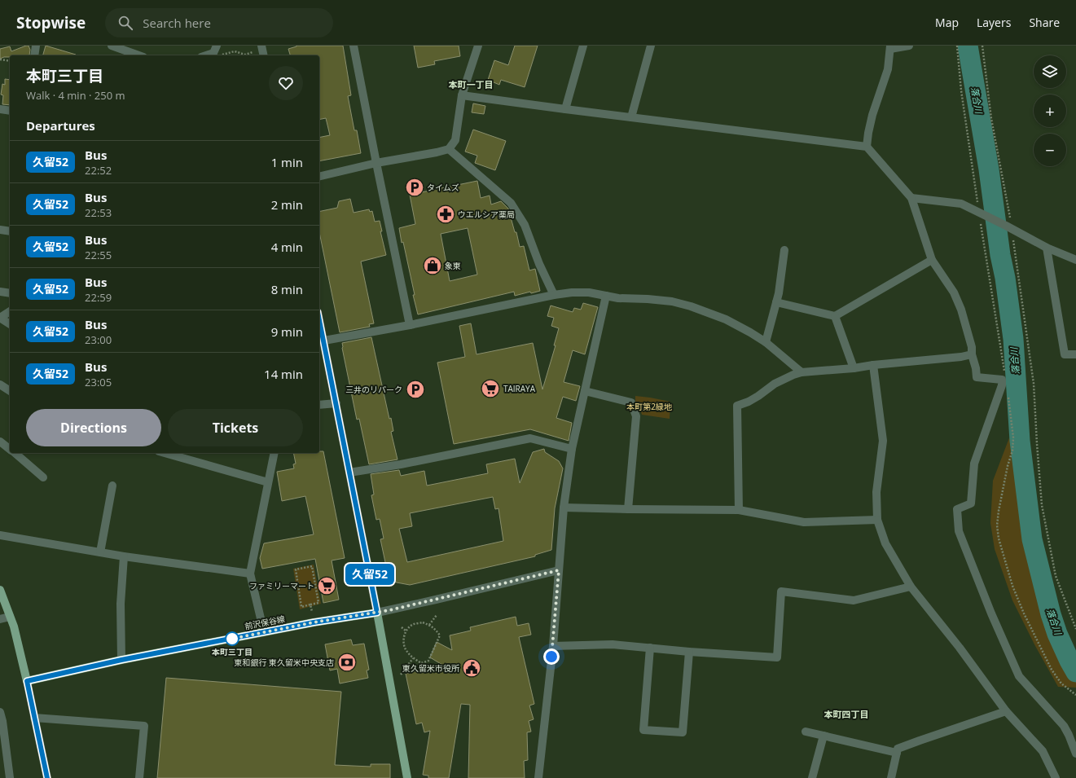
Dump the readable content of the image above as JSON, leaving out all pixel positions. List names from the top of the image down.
{
  "streets": {
    "main road": ["前沢保谷線"]
  },
  "districts": ["本町一丁目", "本町四丁目"],
  "water": ["落合川"],
  "parks": ["本町第2緑地"],
  "places": {
    "parking": ["タイムズ", "三井のリパーク"],
    "pharmacy": ["ウエルシア薬局"],
    "shop": ["象東"],
    "supermarket": ["TAIRAYA", "ファミリーマート"],
    "other": ["本町三丁目"],
    "bank": ["東和銀行 東久留米中央支店"],
    "public building": ["東久留米市役所"]
  },
  "lines": ["bus line 久留52"],
  "page": {
    "header": "Stopwise",
    "search": "Search here",
    "nav": ["Map", "Layers", "Share"],
    "on_map": "久留52",
    "map_buttons": ["+", "−"],
    "heading": [
      ["本町三丁目", "Walk · 4 min · 250 m"],
      "Departures"
    ],
    "list": [
      {
        "mark": "久留52",
        "name": "Bus",
        "note": "22:52",
        "value": "1 min"
      },
      {
        "mark": "久留52",
        "name": "Bus",
        "note": "22:53",
        "value": "2 min"
      },
      {
        "mark": "久留52",
        "name": "Bus",
        "note": "22:55",
        "value": "4 min"
      },
      {
        "mark": "久留52",
        "name": "Bus",
        "note": "22:59",
        "value": "8 min"
      },
      {
        "mark": "久留52",
        "name": "Bus",
        "note": "23:00",
        "value": "9 min"
      },
      {
        "mark": "久留52",
        "name": "Bus",
        "note": "23:05",
        "value": "14 min"
      }
    ],
    "buttons": ["Directions", "Tickets"]
  }
}
